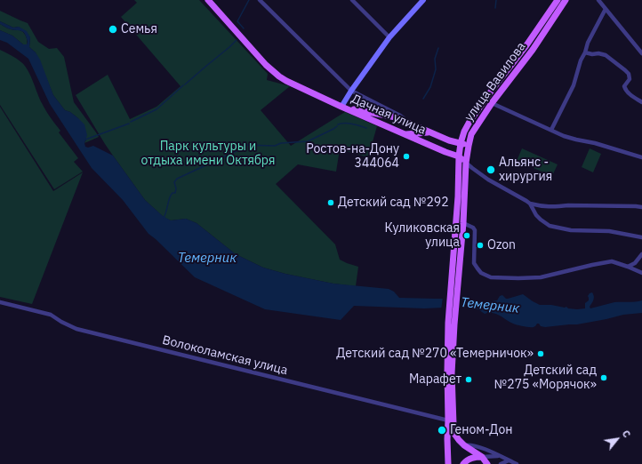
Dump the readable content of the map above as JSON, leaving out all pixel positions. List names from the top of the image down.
{
  "streets": {
    "main road": ["улица Вавилова", "Дачная улица"],
    "street": ["Волоколамская улица"]
  },
  "crossings": [
    ["улица Вавилова", "Дачная улица"]
  ],
  "water": ["Темерник"],
  "parks": ["Парк культуры и отдыха имени Октября"],
  "places": [
    "Семья",
    "Ростов-на-Дону 344064",
    "Альянс - хирургия",
    "Детский сад №292",
    "Куликовская улица",
    "Ozon",
    "Детский сад №270 «Темерничок»",
    "Детский сад №275 «Морячок»",
    "Марафет",
    "Геном-Дон"
  ],
  "north": "top right"
}
